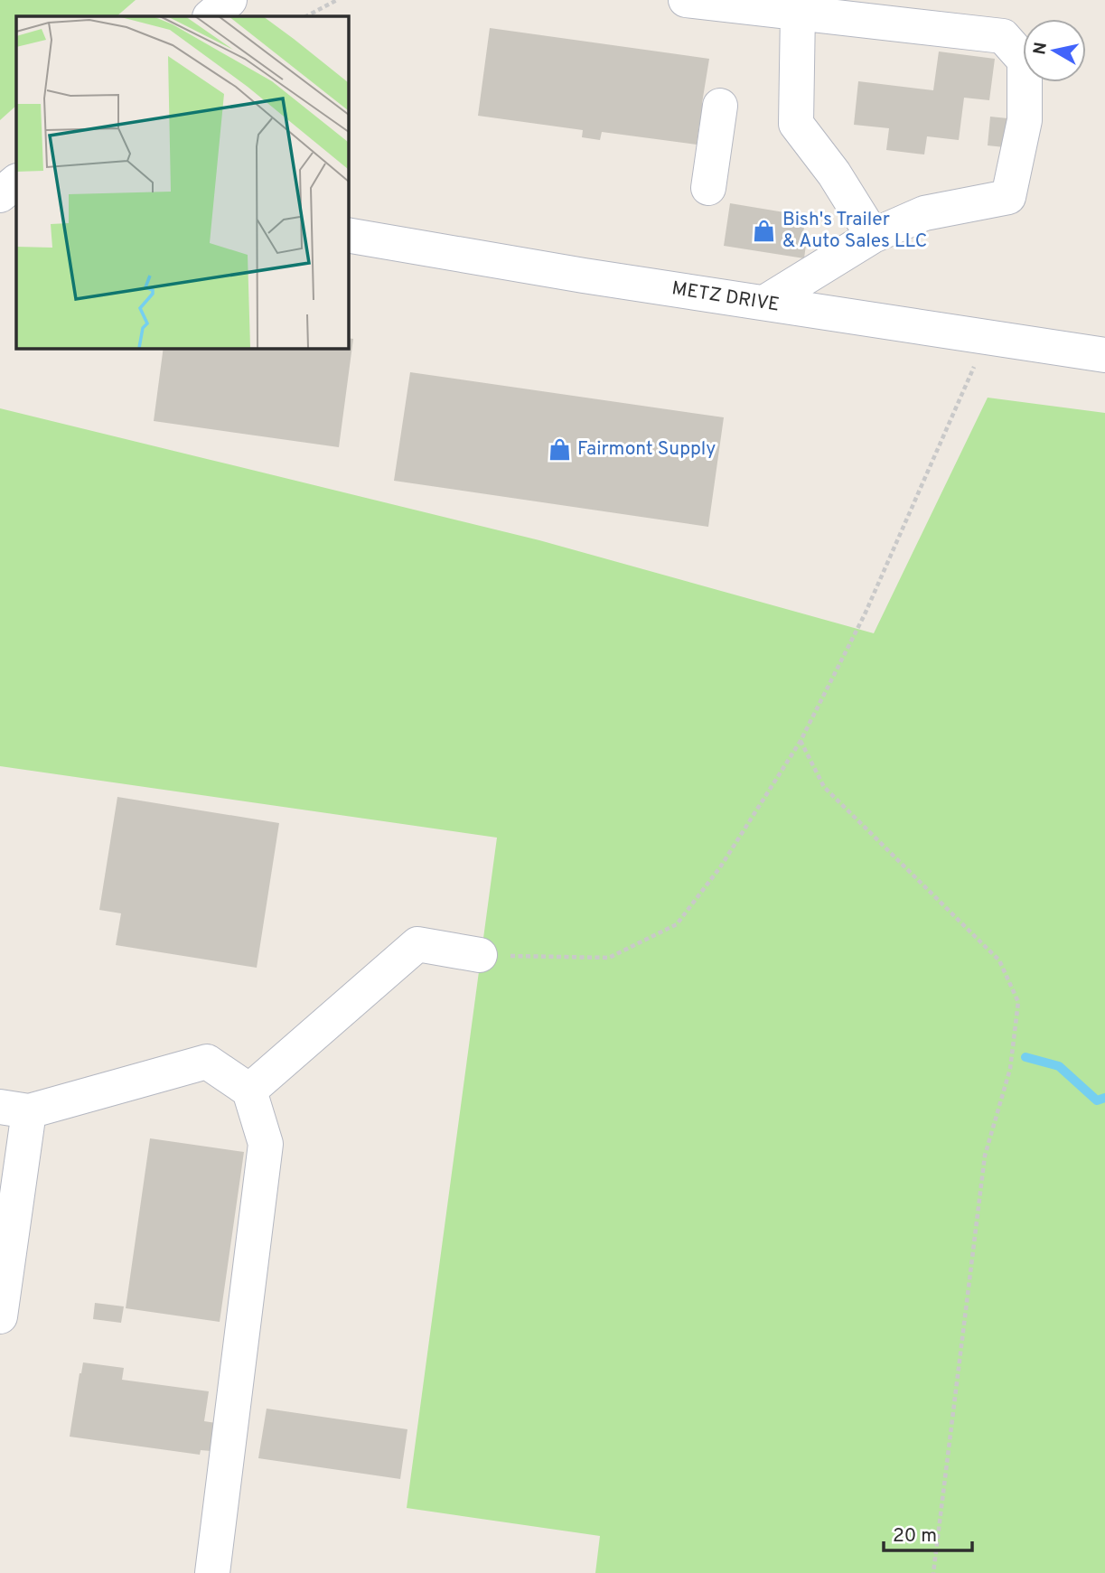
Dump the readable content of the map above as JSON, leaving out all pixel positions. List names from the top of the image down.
{
  "streets": {
    "street": ["METZ DRIVE"]
  },
  "places": {
    "shop": ["Bish's Trailer & Auto Sales LLC", "Fairmont Supply"]
  },
  "scale_bar": "20 m",
  "north": "left"
}
